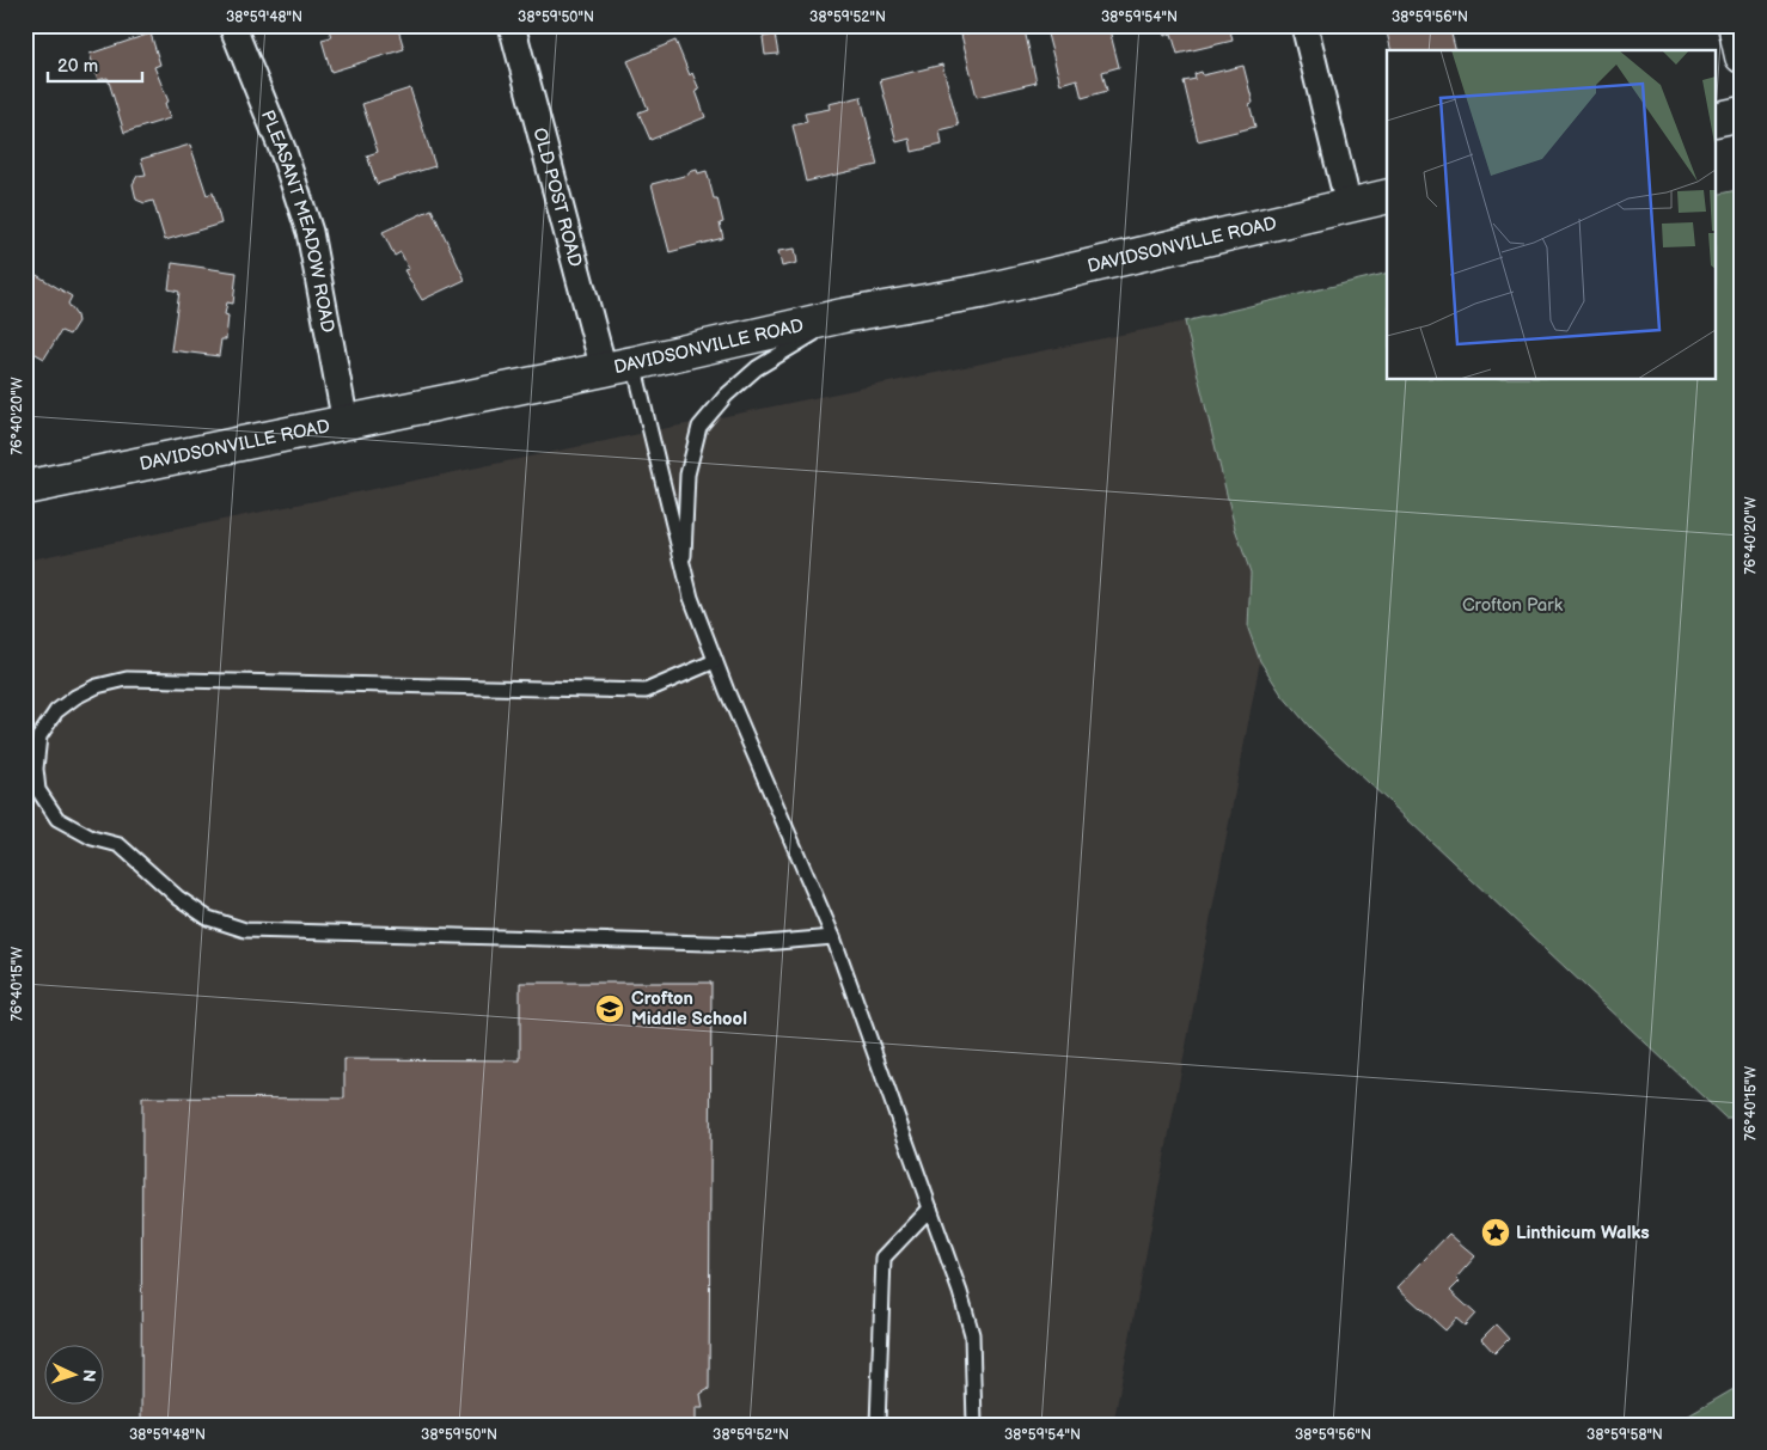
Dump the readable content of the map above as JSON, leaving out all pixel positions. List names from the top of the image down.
{
  "streets": {
    "main road": ["DAVIDSONVILLE ROAD"],
    "street": ["OLD POST ROAD", "PLEASANT MEADOW ROAD"]
  },
  "crossings": [
    ["OLD POST ROAD", "DAVIDSONVILLE ROAD"],
    ["PLEASANT MEADOW ROAD", "DAVIDSONVILLE ROAD"]
  ],
  "parks": ["Crofton Park"],
  "places": {
    "school or university": ["Crofton Middle School"],
    "place": ["Linthicum Walks"]
  },
  "scale_bar": "20 m",
  "north": "right",
  "coordinates": [
    "38°59'48\"N",
    "38°59'50\"N",
    "38°59'52\"N",
    "38°59'54\"N",
    "38°59'56\"N",
    "76°40'20\"W",
    "76°40'15\"W",
    "38°59'58\"N"
  ]
}
